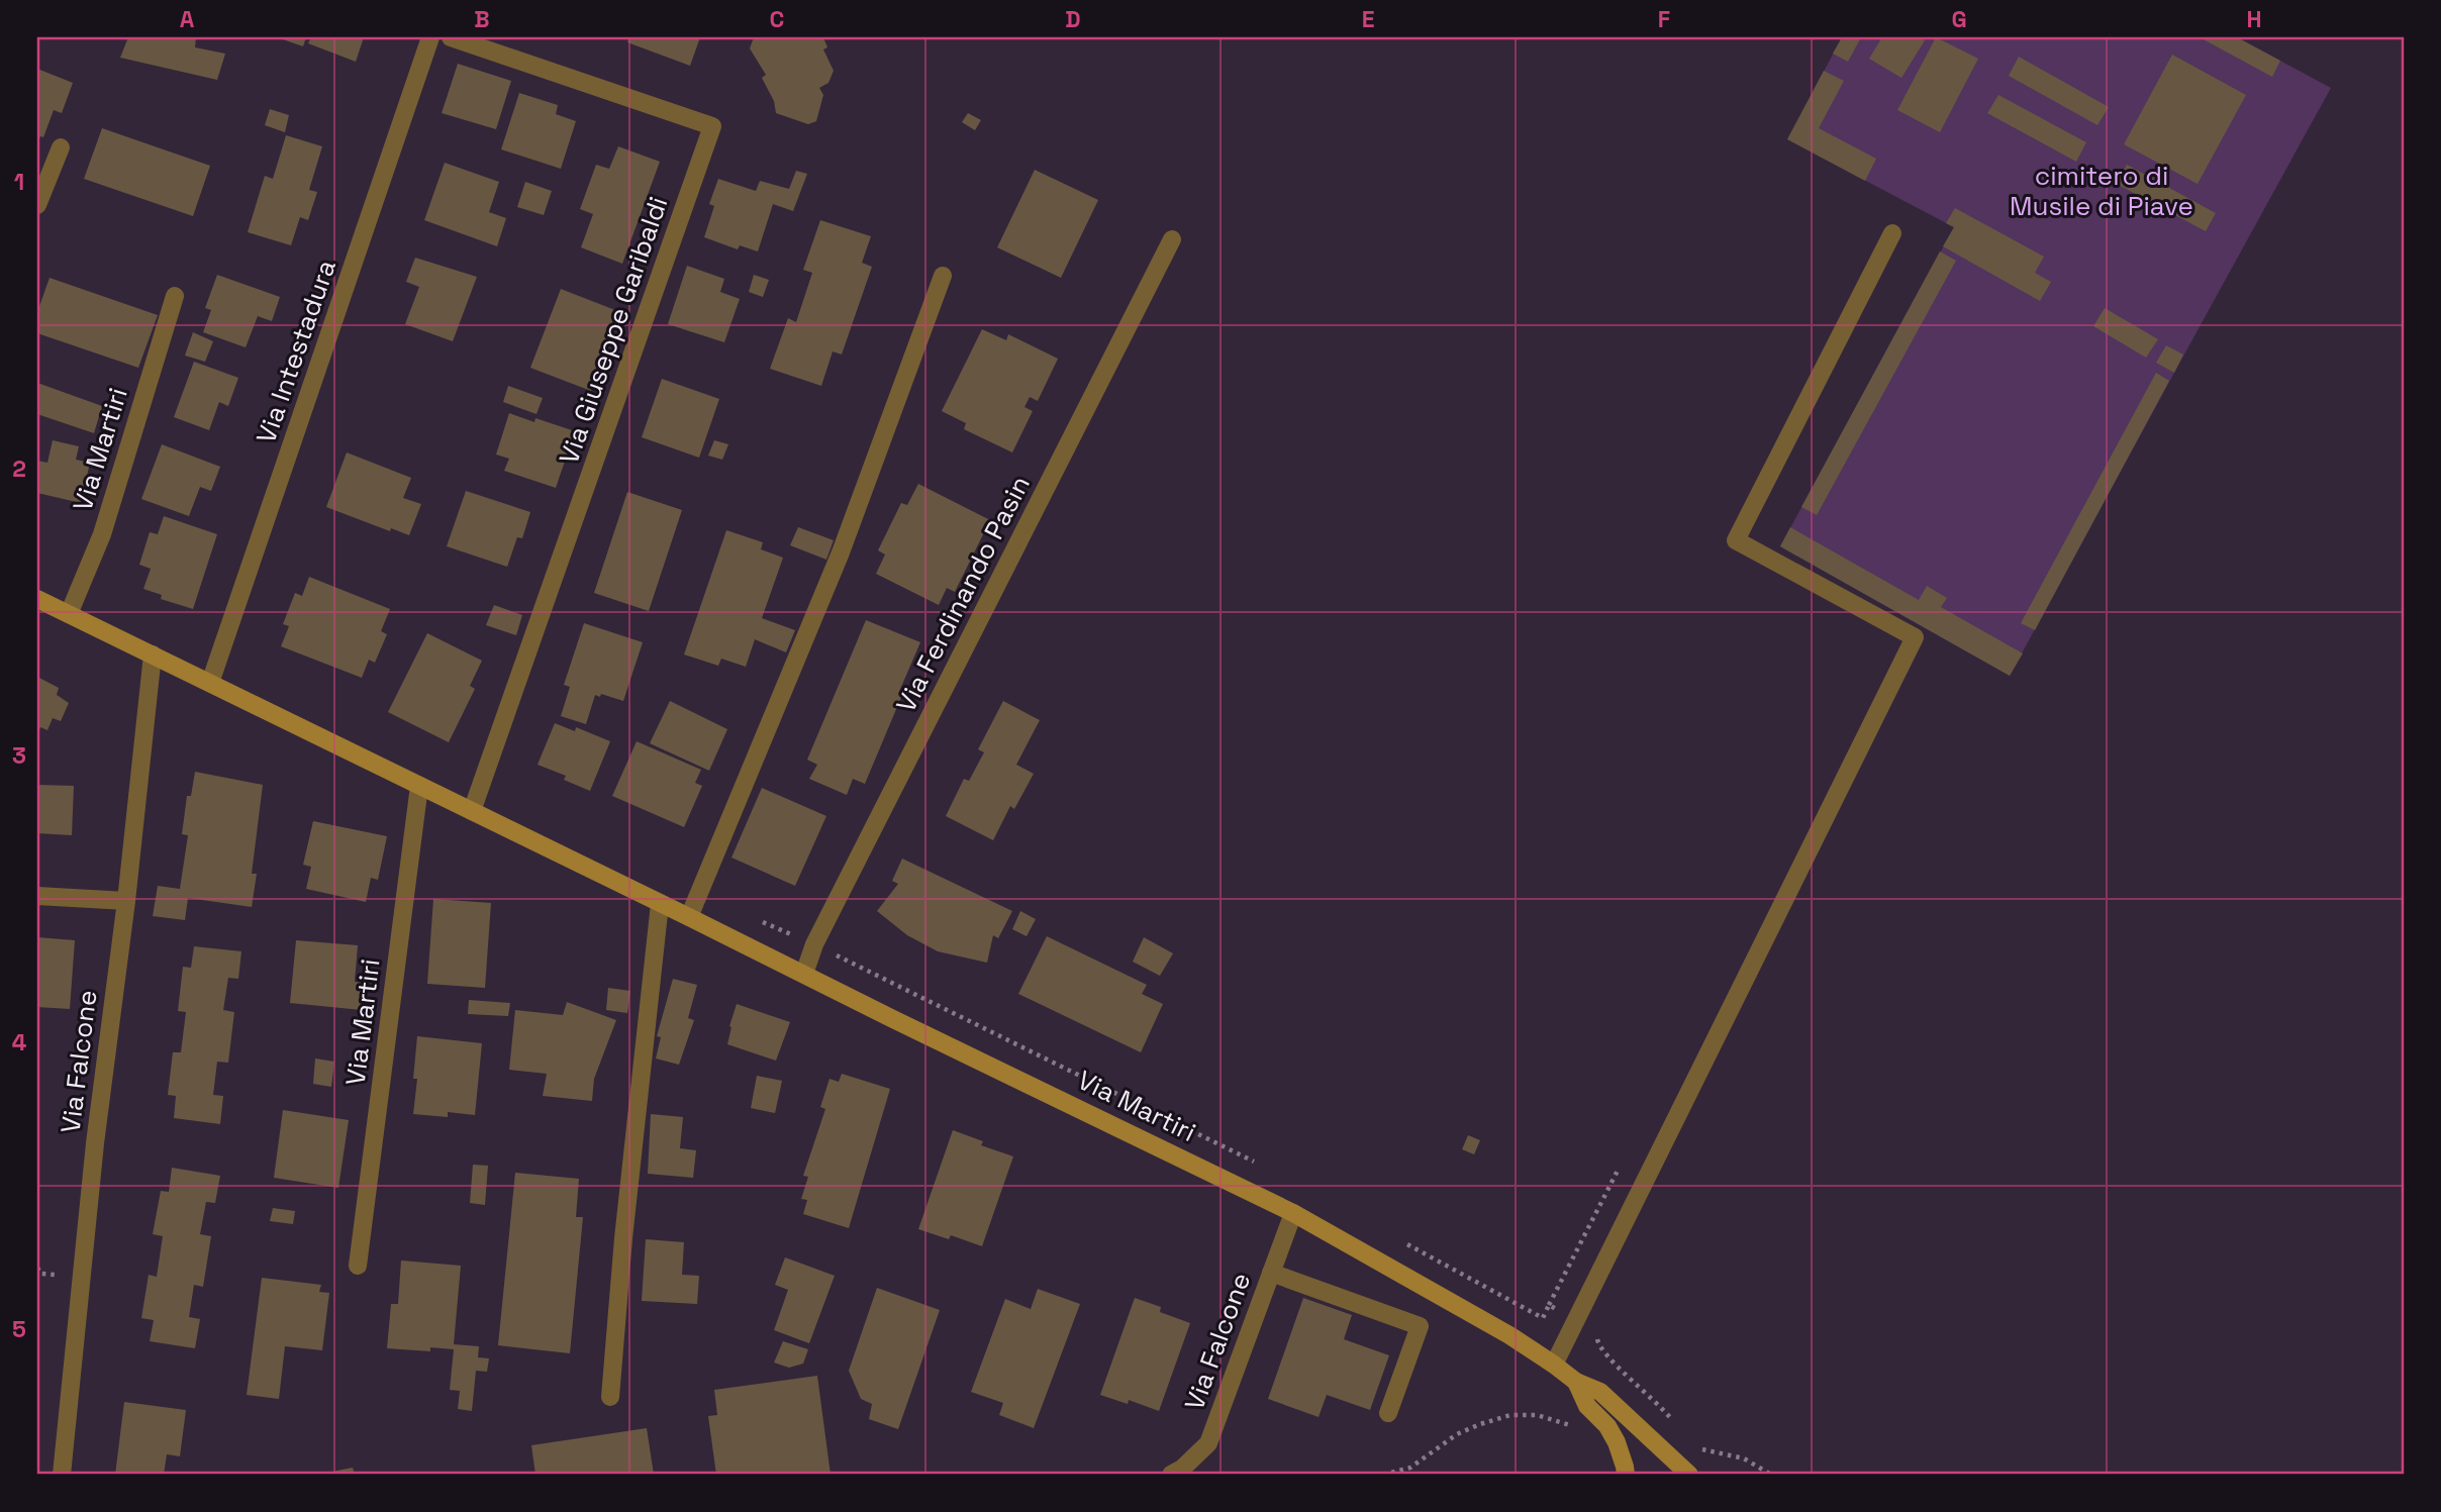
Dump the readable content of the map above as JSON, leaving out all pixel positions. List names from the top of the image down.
{
  "streets": {
    "street": [
      "Via Giuseppe Garibaldi",
      "Via Intestadura",
      "Via Martiri",
      "Via Ferdinando Pasin",
      "Via Falcone"
    ]
  },
  "crossings": [
    ["Via Giuseppe Garibaldi", "Via Martiri"],
    ["Via Intestadura", "Via Martiri"],
    ["Via Martiri", "Via Ferdinando Pasin"],
    ["Via Martiri", "Via Falcone"]
  ],
  "parks": ["cimitero di Musile di Piave"],
  "grid": {
    "columns": [
      "A",
      "B",
      "C",
      "D",
      "E",
      "F",
      "G",
      "H"
    ],
    "rows": [
      "1",
      "2",
      "3",
      "4",
      "5"
    ]
  }
}
